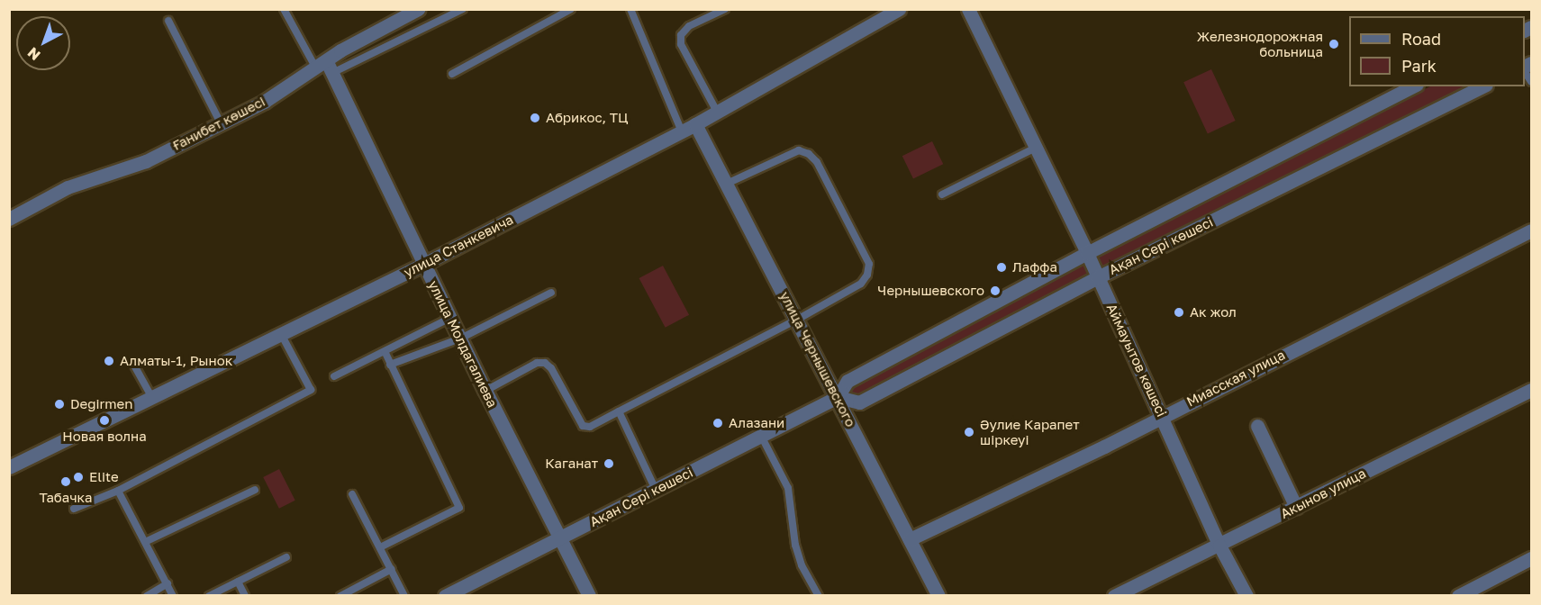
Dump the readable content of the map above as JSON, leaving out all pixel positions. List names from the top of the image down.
{
  "streets": {
    "street": [
      "Ғанибет көшесі",
      "улица Станкевича",
      "Ақан Сері көшесі",
      "улица Молдагалиева",
      "улица Чернышевского",
      "Аймауытов көшесі",
      "Миасская улица",
      "Акынов улица"
    ]
  },
  "crossings": [
    ["Ғанибет көшесі", "улица Молдагалиева"],
    ["улица Станкевича", "улица Молдагалиева"],
    ["улица Станкевича", "улица Чернышевского"],
    ["Ақан Сері көшесі", "улица Молдагалиева"],
    ["Ақан Сері көшесі", "улица Чернышевского"],
    ["Ақан Сері көшесі", "Аймауытов көшесі"],
    ["улица Чернышевского", "Миасская улица"],
    ["Аймауытов көшесі", "Миасская улица"],
    ["Аймауытов көшесі", "Акынов улица"]
  ],
  "places": [
    "Железнодорожная больница",
    "Абрикос, ТЦ",
    "Лаффа",
    "Чернышевского",
    "Ак жол",
    "Алматы-1, Рынок",
    "Degirmen",
    "Новая волна",
    "Алазани",
    "Әулие Карапет шіркеуі",
    "Каганат",
    "Elite",
    "Табачка"
  ],
  "legend": ["Road", "Park"],
  "north": "bottom left"
}
